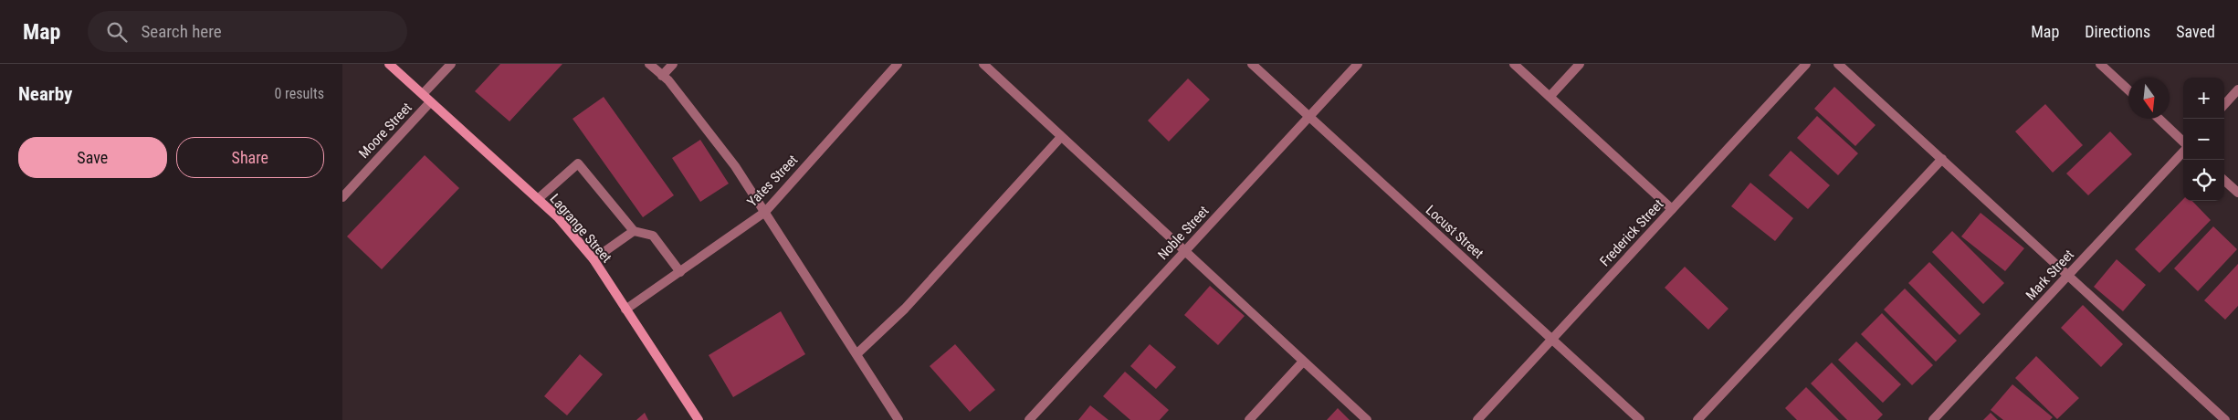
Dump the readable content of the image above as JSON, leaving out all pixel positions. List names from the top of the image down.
{
  "streets": {
    "main road": ["Lagrange Street"],
    "street": [
      "Moore Street",
      "Yates Street",
      "Locust Street",
      "Noble Street",
      "Frederick Street",
      "Mark Street"
    ]
  },
  "crossings": [
    ["Moore Street", "Lagrange Street"],
    ["Yates Street", "Lagrange Street"],
    ["Locust Street", "Noble Street"],
    ["Locust Street", "Frederick Street"]
  ],
  "north": "bottom",
  "page": {
    "header": "Map",
    "search": "Search here",
    "nav": ["Map", "Directions", "Saved"],
    "heading": ["Nearby", "0 results"],
    "map_buttons": ["+", "−"],
    "buttons": ["Save", "Share"]
  }
}
